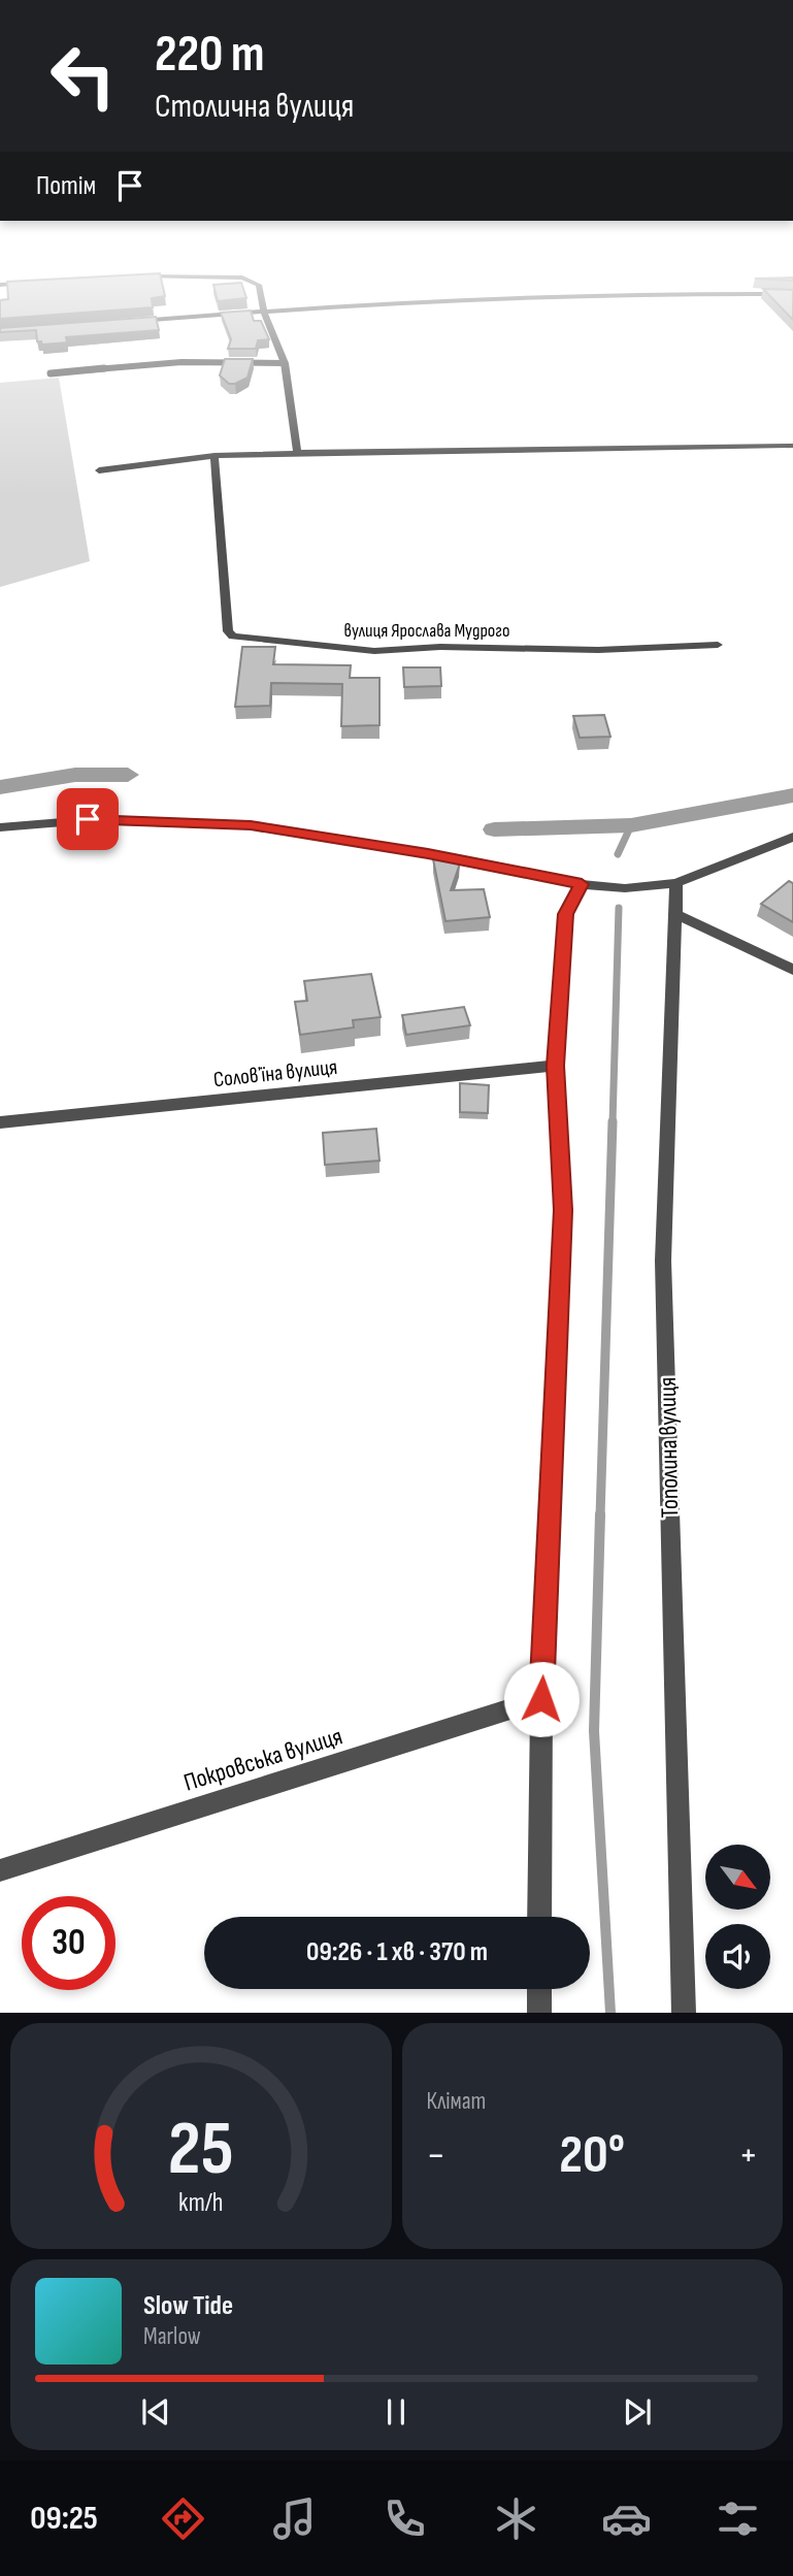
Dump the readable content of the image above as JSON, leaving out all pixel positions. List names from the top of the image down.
{
  "streets": {
    "street": [
      "вулиця Ярослава Мудрого",
      "Соловʼїна вулиця",
      "Тополина вулиця",
      "Покровська вулиця"
    ]
  },
  "north": "bottom right",
  "page": {
    "turn": ["220 m", "Столична вулиця"],
    "then": "Потім",
    "limit": "30",
    "trip": "09:26 · 1 хв · 370 m",
    "tile": "Клімат",
    "heat": ["−", "20°", "+"],
    "song": ["Slow Tide", "Marlow"],
    "tabs": "09:25",
    "gauge": ["25", "km/h"]
  }
}
